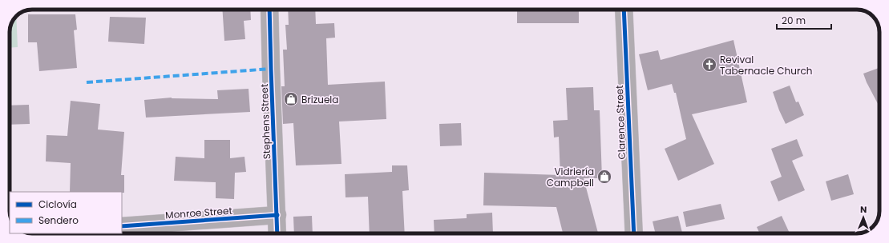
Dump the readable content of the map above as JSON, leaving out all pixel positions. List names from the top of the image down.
{
  "streets": {
    "street": ["Stephens Street", "Clarence Street", "Monroe Street"]
  },
  "crossings": [
    ["Stephens Street", "Monroe Street"]
  ],
  "places": {
    "church": ["Revival Tabernacle Church"],
    "shop": ["Brizuela", "Vidriería Campbell"]
  },
  "legend": ["Ciclovía", "Sendero"],
  "scale_bar": "20 m",
  "north": "top"
}
